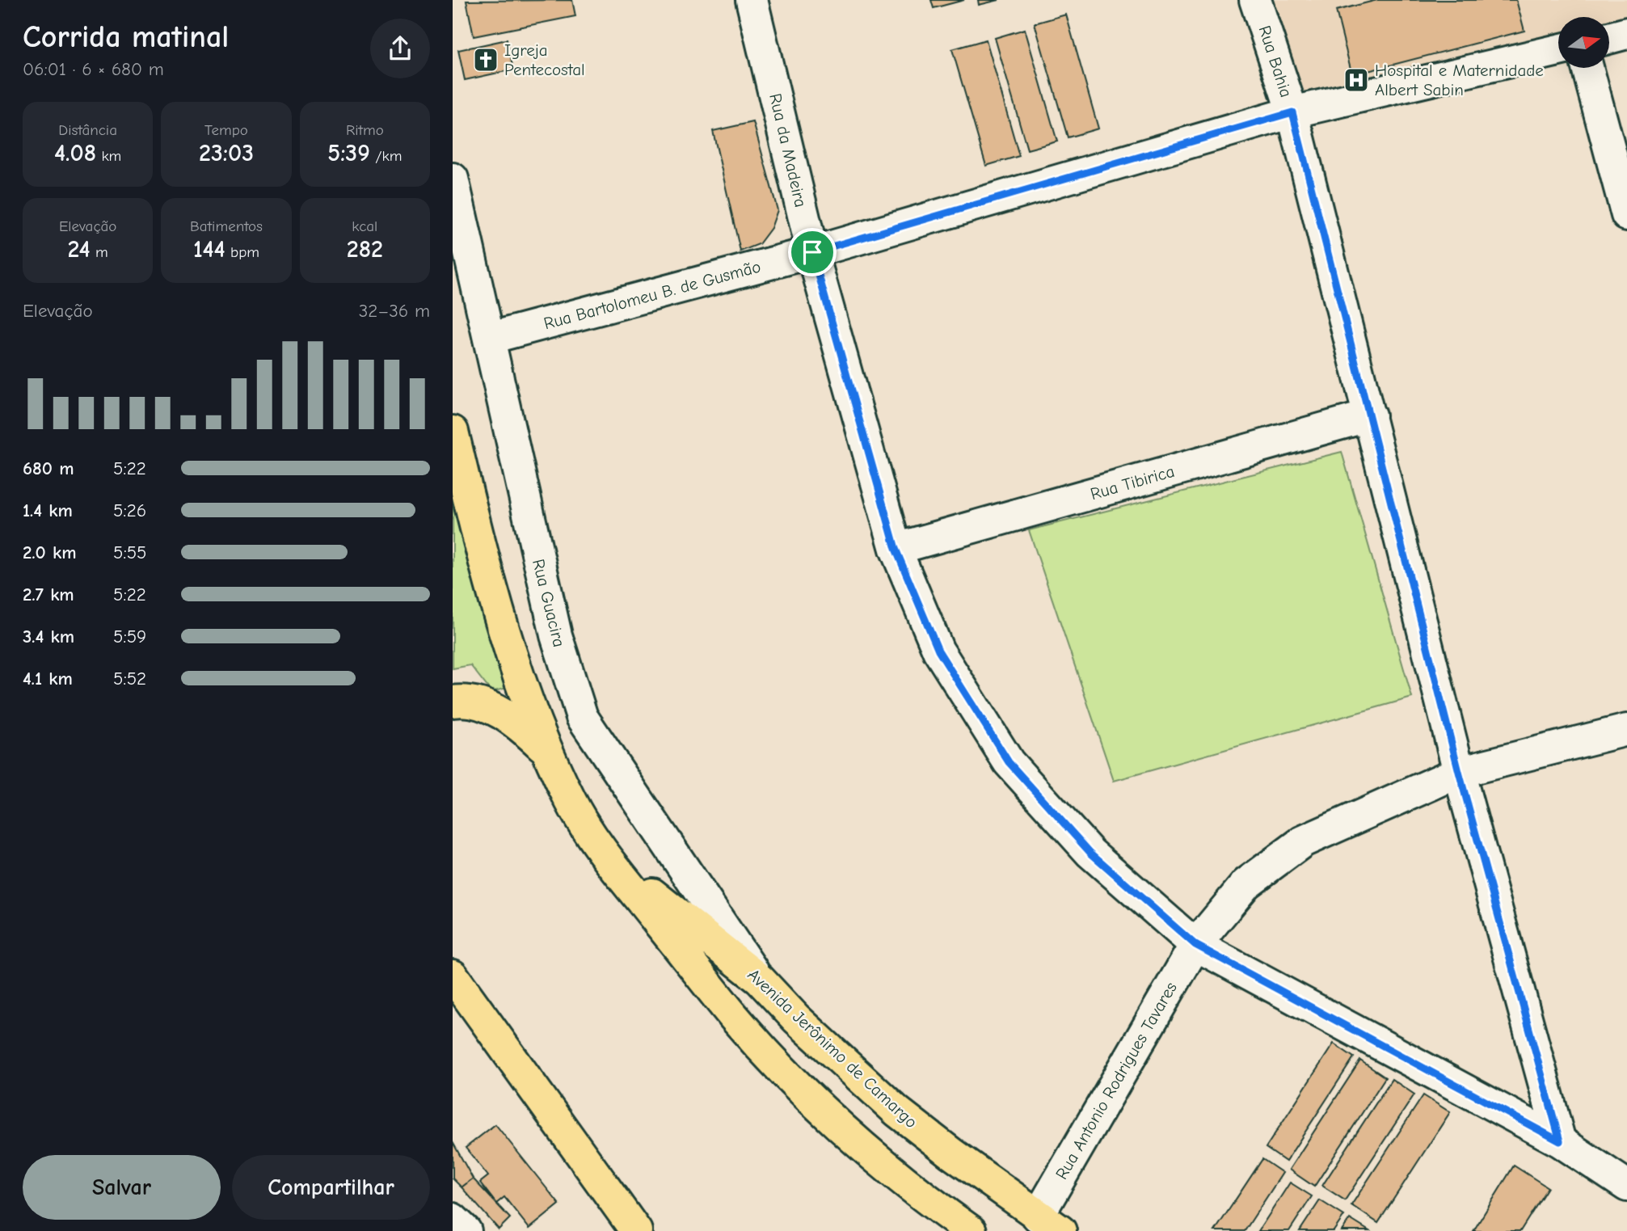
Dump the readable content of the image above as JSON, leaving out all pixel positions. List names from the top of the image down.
{
  "streets": {
    "main road": ["Avenida Jerônimo de Camargo"],
    "street": [
      "Rua Bahia",
      "Rua da Madeira",
      "Rua Bartolomeu B. de Gusmão",
      "Rua Tibirica",
      "Rua Guacira",
      "Rua Antonio Rodrigues Tavares"
    ]
  },
  "crossings": [
    ["Rua Bahia", "Rua da Madeira"],
    ["Rua Bahia", "Rua Bartolomeu B. de Gusmão"],
    ["Rua Bahia", "Rua Tibirica"],
    ["Rua Bahia", "Rua Antonio Rodrigues Tavares"],
    ["Rua da Madeira", "Rua Bartolomeu B. de Gusmão"],
    ["Rua da Madeira", "Rua Tibirica"],
    ["Rua da Madeira", "Rua Antonio Rodrigues Tavares"],
    ["Rua Bartolomeu B. de Gusmão", "Rua Guacira"],
    ["Rua Guacira", "Avenida Jerônimo de Camargo"],
    ["Avenida Jerônimo de Camargo", "Rua Antonio Rodrigues Tavares"]
  ],
  "places": {
    "church": ["Igreja Pentecostal"],
    "hospital": ["Hospital e Maternidade Albert Sabin"]
  },
  "north": "right",
  "page": {
    "heading": ["Corrida matinal", "06:01 · 6 × 680 m"],
    "stats": [
      ["Distância", "4.08 km"],
      ["Tempo", "23:03"],
      ["Ritmo", "5:39 /km"],
      ["Elevação", "24 m"],
      ["Batimentos", "144 bpm"],
      ["kcal", "282"]
    ],
    "chart": ["Elevação", "32–36 m"],
    "list": [
      {
        "name": "680 m",
        "note": "5:22"
      },
      {
        "name": "1.4 km",
        "note": "5:26"
      },
      {
        "name": "2.0 km",
        "note": "5:55"
      },
      {
        "name": "2.7 km",
        "note": "5:22"
      },
      {
        "name": "3.4 km",
        "note": "5:59"
      },
      {
        "name": "4.1 km",
        "note": "5:52"
      }
    ],
    "buttons": ["Salvar", "Compartilhar"]
  }
}
